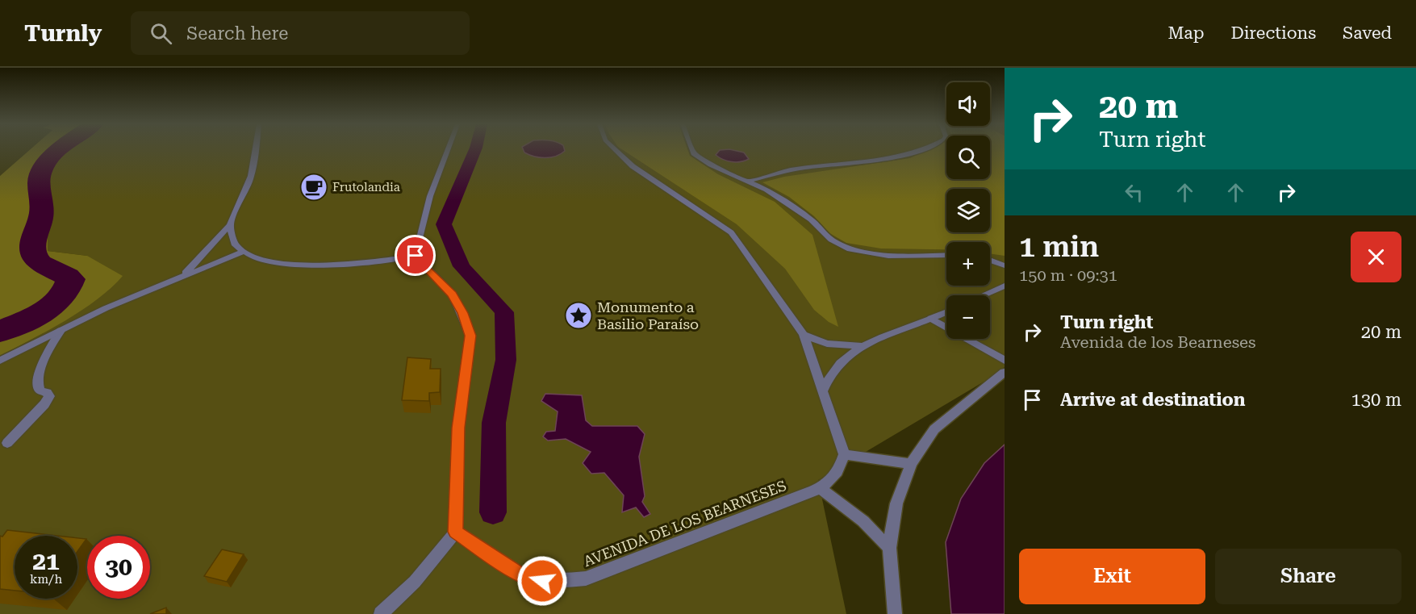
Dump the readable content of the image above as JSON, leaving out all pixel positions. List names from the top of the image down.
{
  "streets": {
    "street": ["AVENIDA DE LOS BEARNESES"]
  },
  "places": {
    "cafe": ["Frutolandia"],
    "place": ["Monumento a Basilio Paraíso"]
  },
  "page": {
    "header": "Turnly",
    "search": "Search here",
    "nav": ["Map", "Directions", "Saved"],
    "turn": ["20 m", "Turn right"],
    "map_buttons": ["+", "−"],
    "heading": ["1 min", "150 m · 09:31"],
    "list": [
      {
        "name": "Turn right",
        "note": "Avenida de los Bearneses",
        "value": "20 m"
      },
      {
        "name": "Arrive at destination",
        "value": "130 m"
      }
    ],
    "speed": "21 km/h",
    "limit": "30",
    "buttons": ["Exit", "Share"]
  }
}
